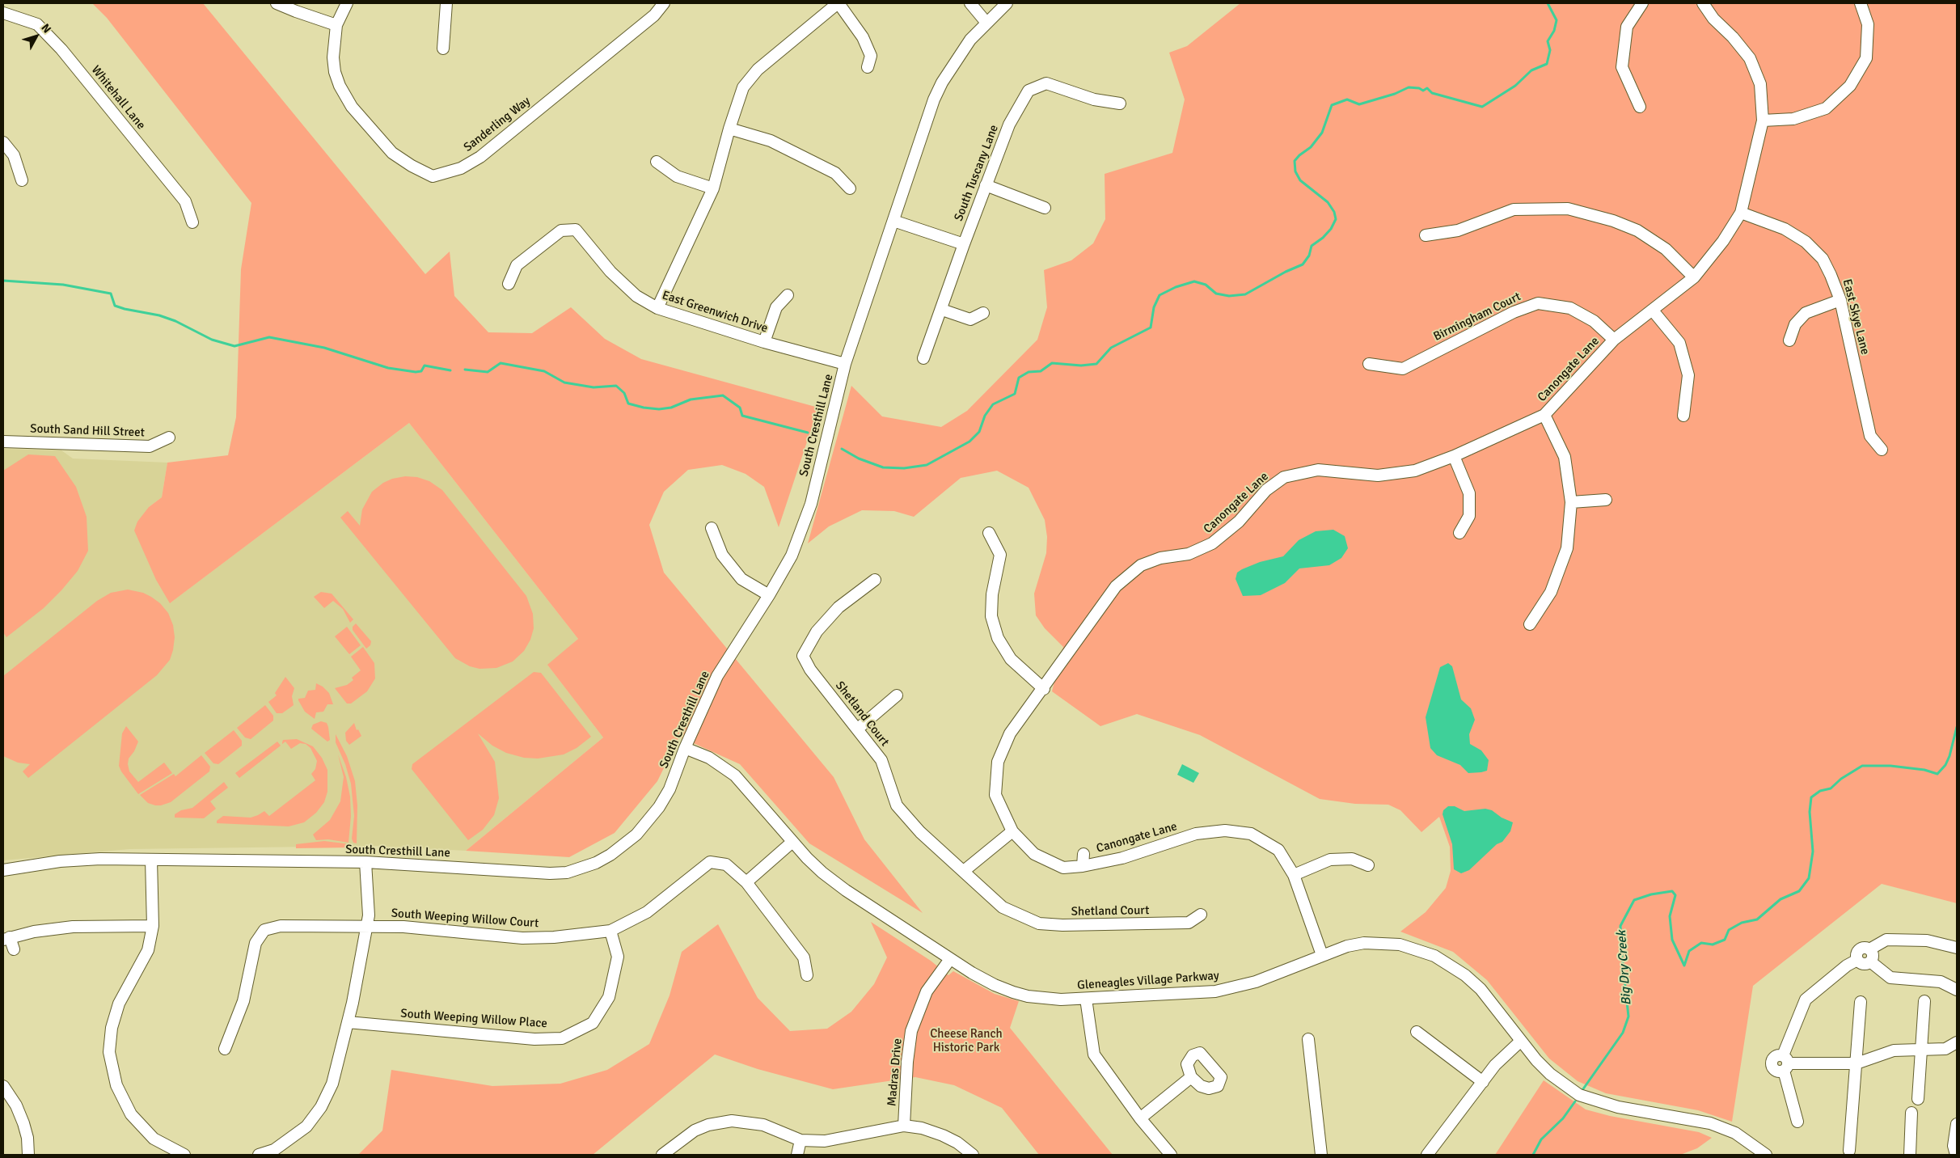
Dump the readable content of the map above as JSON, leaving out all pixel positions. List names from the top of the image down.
{
  "streets": {
    "street": [
      "Whitehall Lane",
      "Sanderling Way",
      "South Tuscany Lane",
      "East Greenwich Drive",
      "Birmingham Court",
      "East Skye Lane",
      "Canongate Lane",
      "South Cresthill Lane",
      "South Sand Hill Street",
      "Shetland Court",
      "South Weeping Willow Court",
      "Gleneagles Village Parkway",
      "South Weeping Willow Place",
      "Madras Drive"
    ]
  },
  "crossings": [
    ["East Greenwich Drive", "South Cresthill Lane"],
    ["Birmingham Court", "Canongate Lane"],
    ["East Skye Lane", "Canongate Lane"],
    ["Canongate Lane", "Gleneagles Village Parkway"],
    ["South Cresthill Lane", "Gleneagles Village Parkway"],
    ["South Weeping Willow Court", "South Weeping Willow Place"],
    ["Gleneagles Village Parkway", "Madras Drive"]
  ],
  "water": ["Big Dry Creek"],
  "parks": ["Cheese Ranch Historic Park"],
  "north": "top right"
}
